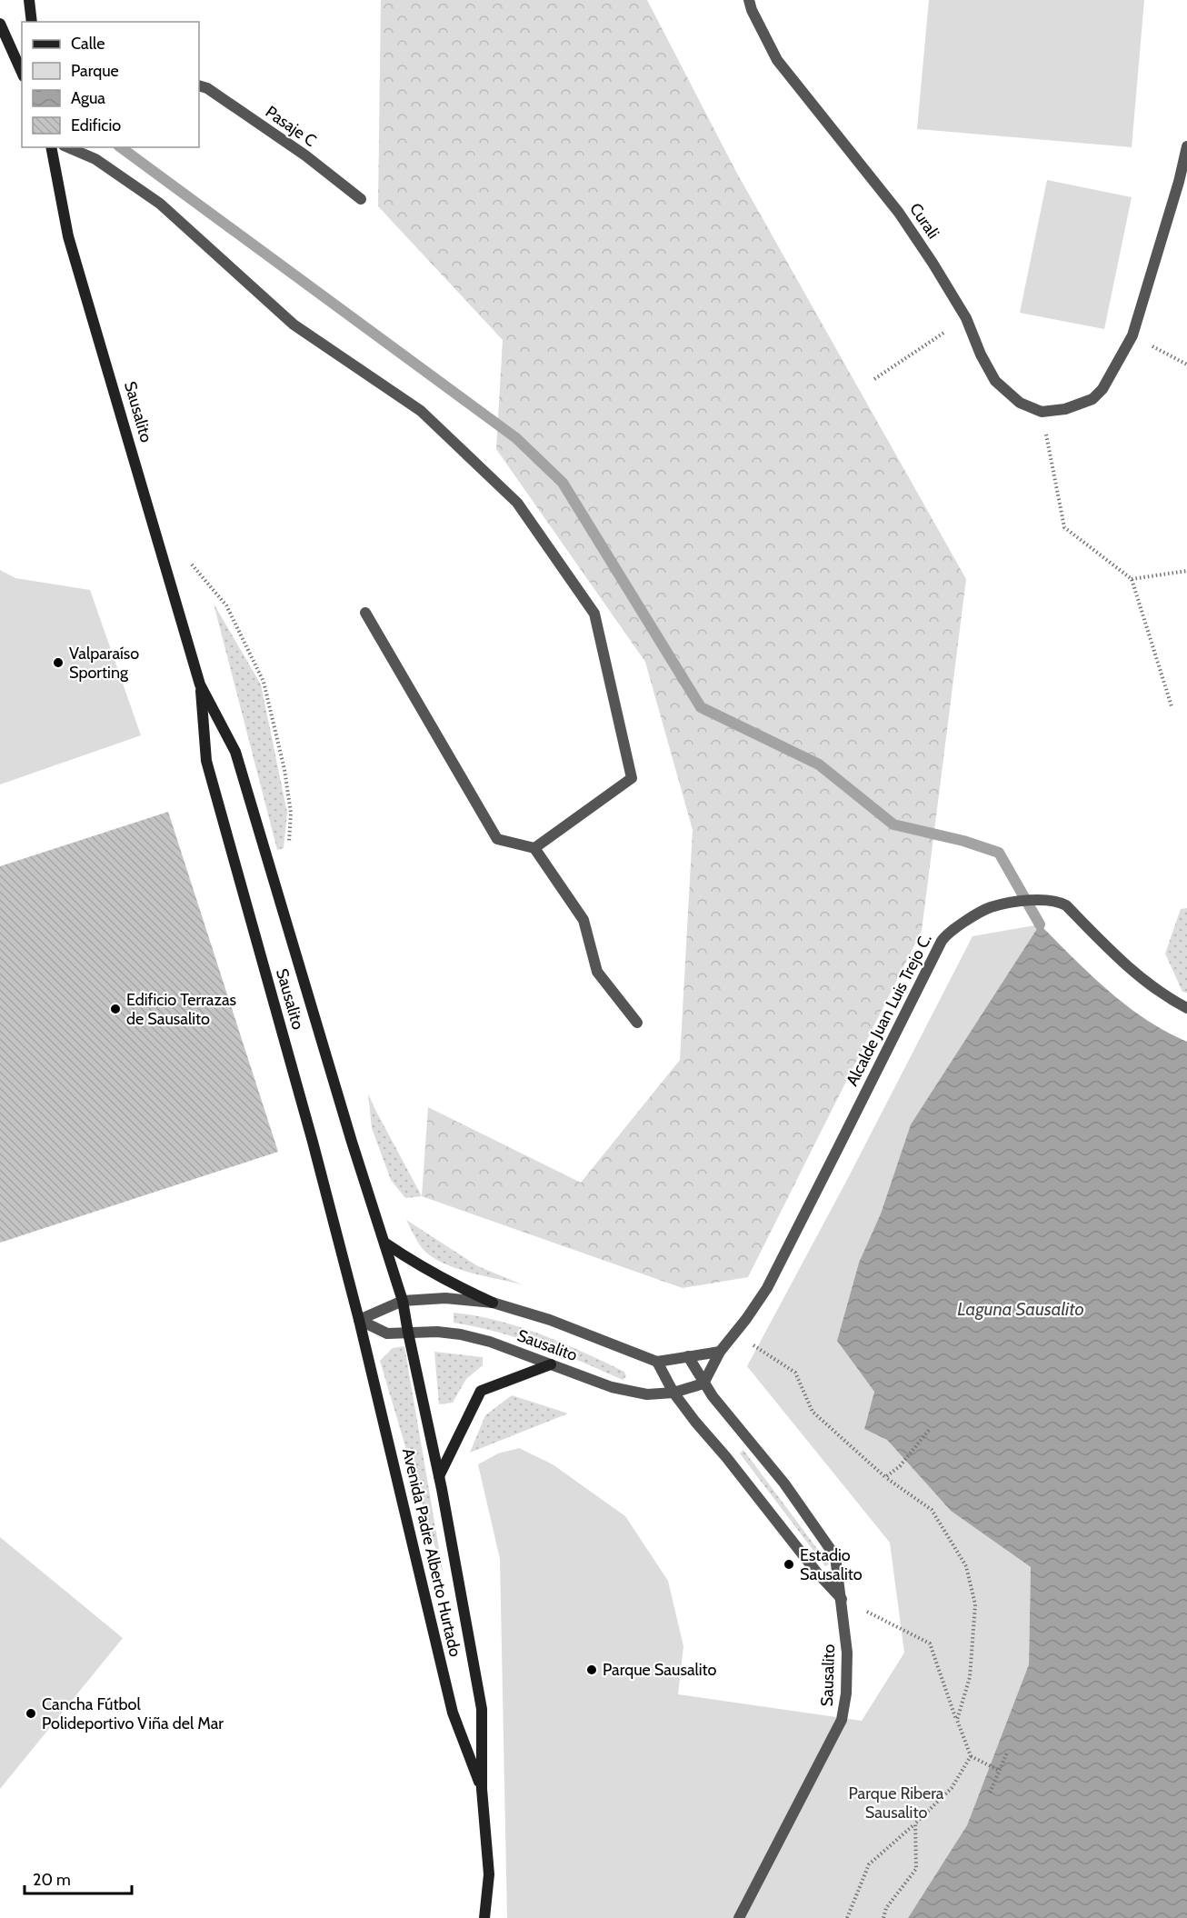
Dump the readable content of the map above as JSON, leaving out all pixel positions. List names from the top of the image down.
{
  "streets": {
    "main road": ["Sausalito", "Avenida Padre Alberto Hurtado"],
    "street": ["Pasaje C", "Curali", "Alcalde Juan Luis Trejo C."]
  },
  "crossings": [
    ["Sausalito", "Avenida Padre Alberto Hurtado"]
  ],
  "water": ["Laguna Sausalito"],
  "parks": ["Parque Ribera Sausalito"],
  "places": [
    "Valparaíso Sporting",
    "Edificio Terrazas de Sausalito",
    "Estadio Sausalito",
    "Parque Sausalito",
    "Cancha Fútbol Polideportivo Viña del Mar"
  ],
  "legend": [
    "Calle",
    "Parque",
    "Agua",
    "Edificio"
  ],
  "scale_bar": "20 m"
}
